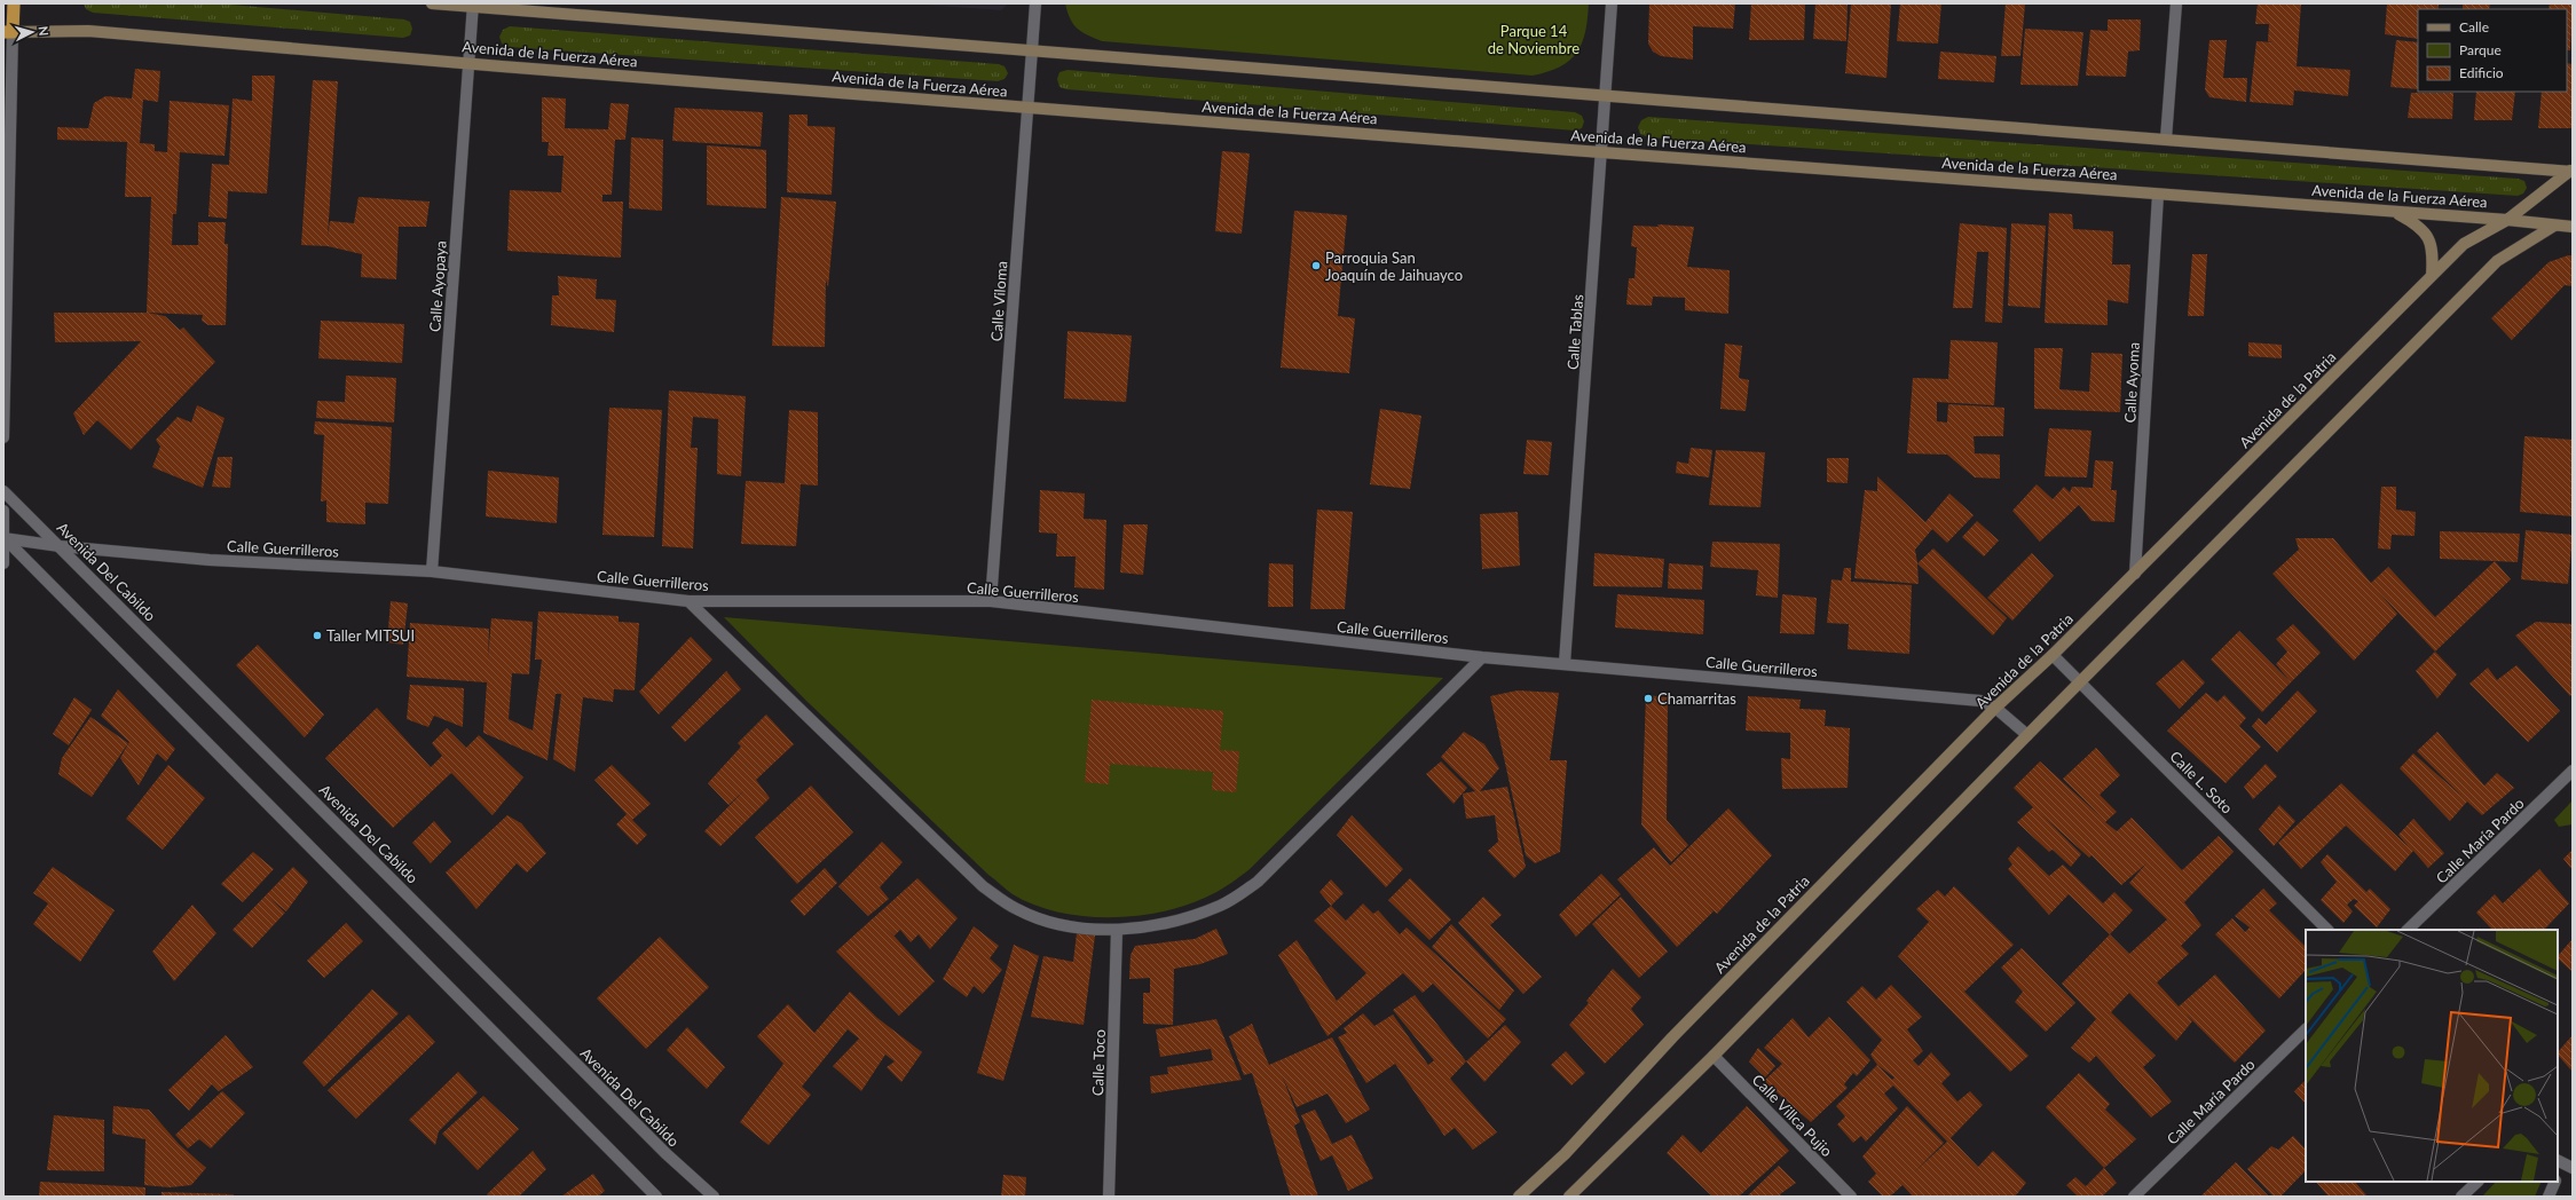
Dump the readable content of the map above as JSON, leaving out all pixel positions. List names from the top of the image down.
{
  "streets": {
    "main road": ["Avenida de la Fuerza Aérea", "Avenida de la Patria"],
    "street": [
      "Calle Ayopaya",
      "Calle Viloma",
      "Calle Tablas",
      "Calle Ayoma",
      "Calle Guerrilleros",
      "Avenida Del Cabildo",
      "Calle L. Soto",
      "Calle María Pardo",
      "Calle Toco",
      "Calle Villca Pujio"
    ]
  },
  "crossings": [
    ["Avenida de la Fuerza Aérea", "Calle Ayopaya"],
    ["Avenida de la Fuerza Aérea", "Calle Viloma"],
    ["Avenida de la Fuerza Aérea", "Calle Tablas"],
    ["Avenida de la Fuerza Aérea", "Calle Ayoma"],
    ["Avenida de la Fuerza Aérea", "Avenida de la Patria"],
    ["Calle Ayopaya", "Calle Guerrilleros"],
    ["Calle Viloma", "Calle Guerrilleros"],
    ["Calle Tablas", "Calle Guerrilleros"],
    ["Calle Ayoma", "Avenida de la Patria"],
    ["Avenida de la Patria", "Calle Guerrilleros"],
    ["Avenida de la Patria", "Calle L. Soto"],
    ["Calle Guerrilleros", "Avenida Del Cabildo"]
  ],
  "parks": ["Parque 14 de Noviembre"],
  "places": ["Parroquia San Joaquín de Jaihuayco", "Taller MITSUI", "Chamarritas"],
  "legend": ["Calle", "Parque", "Edificio"],
  "north": "right"
}
